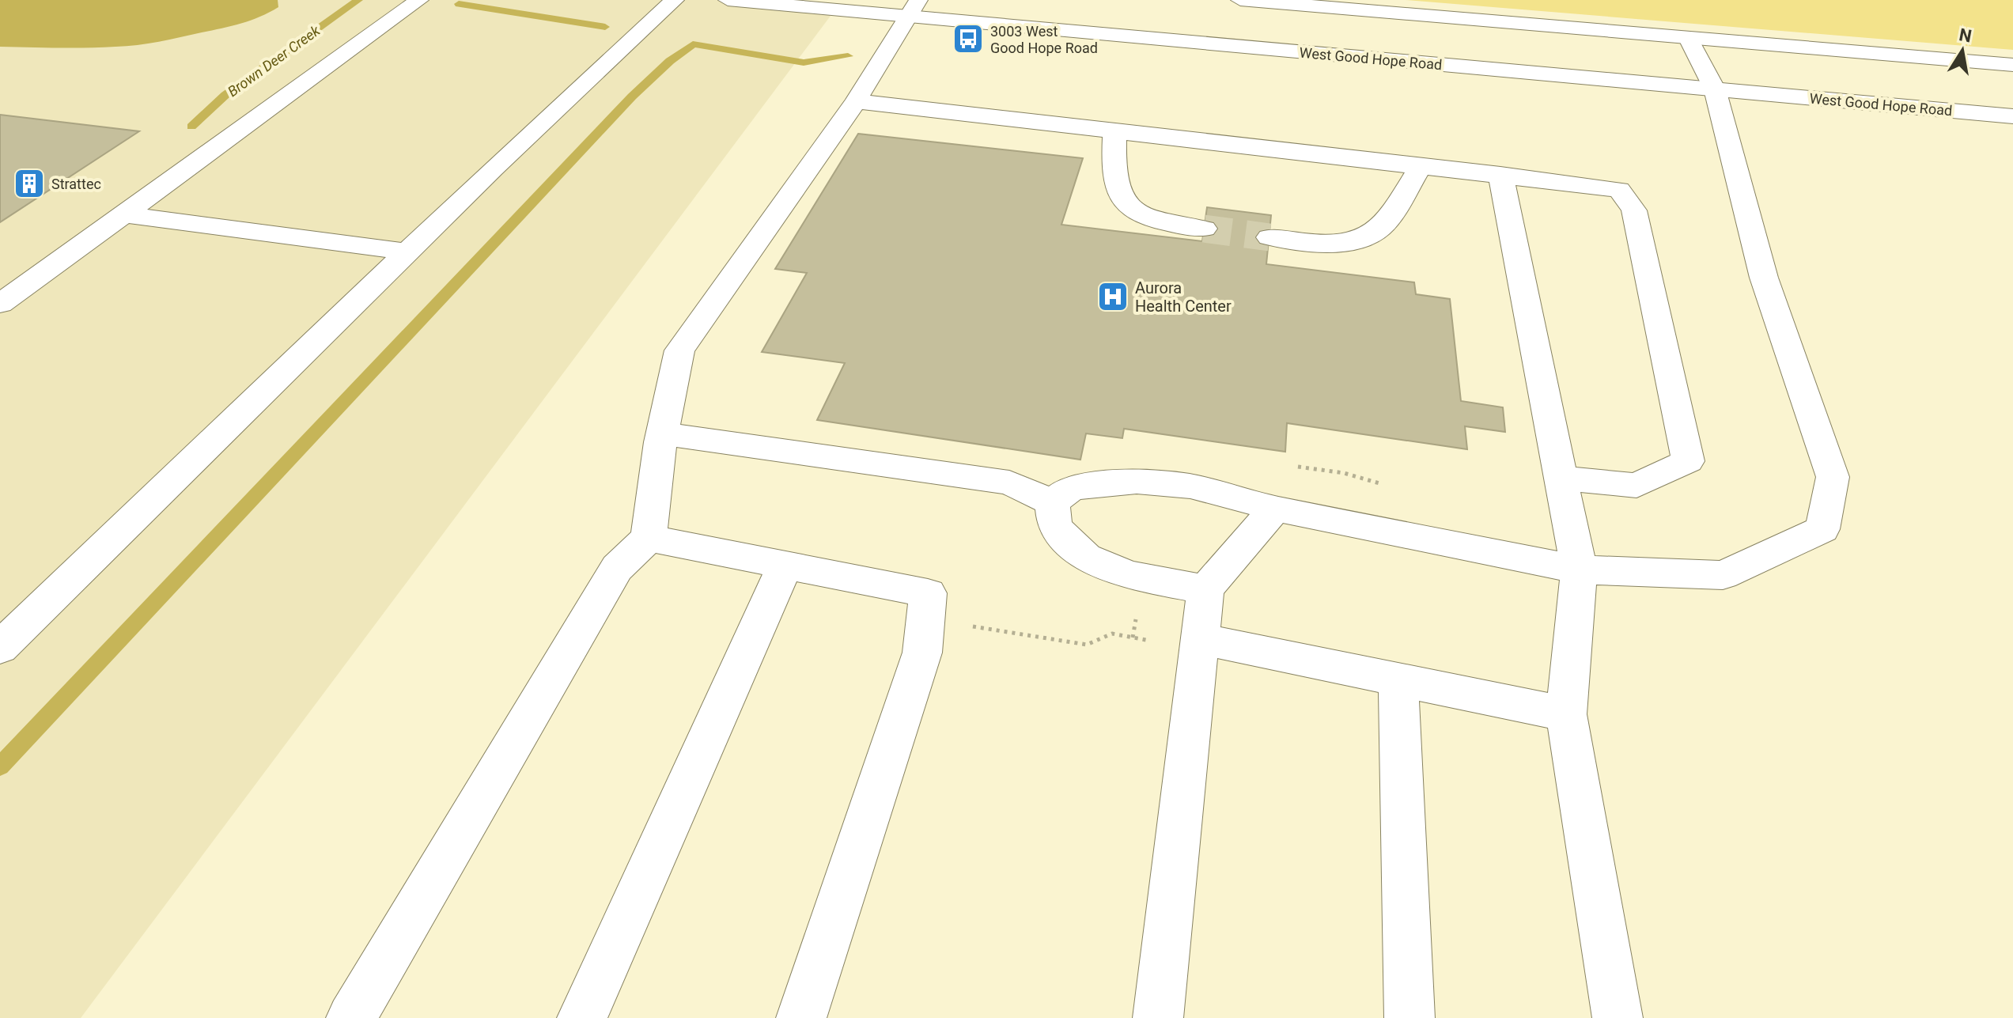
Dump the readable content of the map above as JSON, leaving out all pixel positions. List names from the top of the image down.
{
  "streets": {
    "main road": ["West Good Hope Road"]
  },
  "water": ["Brown Deer Creek"],
  "places": {
    "bus stop": ["3003 West Good Hope Road"],
    "building": ["Strattec"],
    "hospital": ["Aurora Health Center"]
  },
  "north": "top"
}
